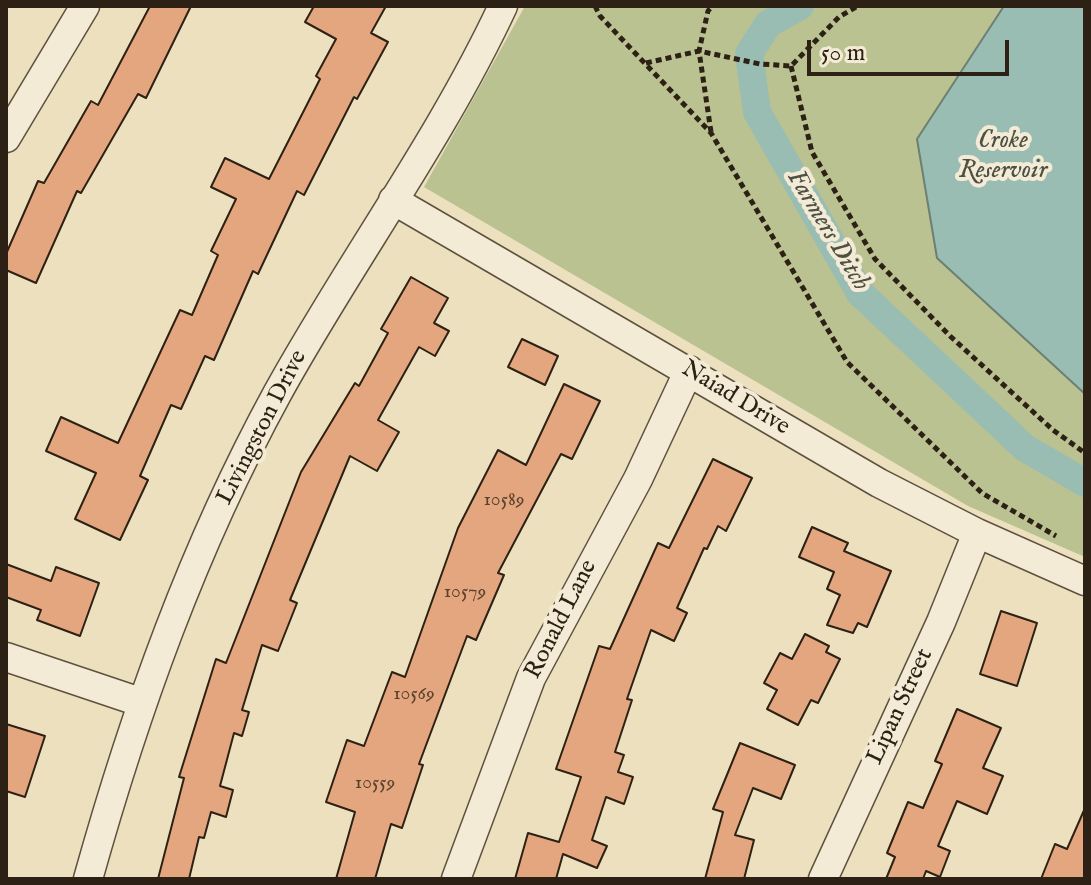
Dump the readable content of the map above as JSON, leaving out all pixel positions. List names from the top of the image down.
{
  "streets": {
    "street": [
      "Naiad Drive",
      "Livingston Drive",
      "Ronald Lane",
      "Lipan Street"
    ]
  },
  "crossings": [
    ["Naiad Drive", "Livingston Drive"],
    ["Naiad Drive", "Ronald Lane"],
    ["Naiad Drive", "Lipan Street"]
  ],
  "water": ["Croke Reservoir", "Farmers Ditch"],
  "house_numbers": [
    "10589",
    "10579",
    "10569",
    "10559"
  ],
  "scale_bar": "50 m"
}
